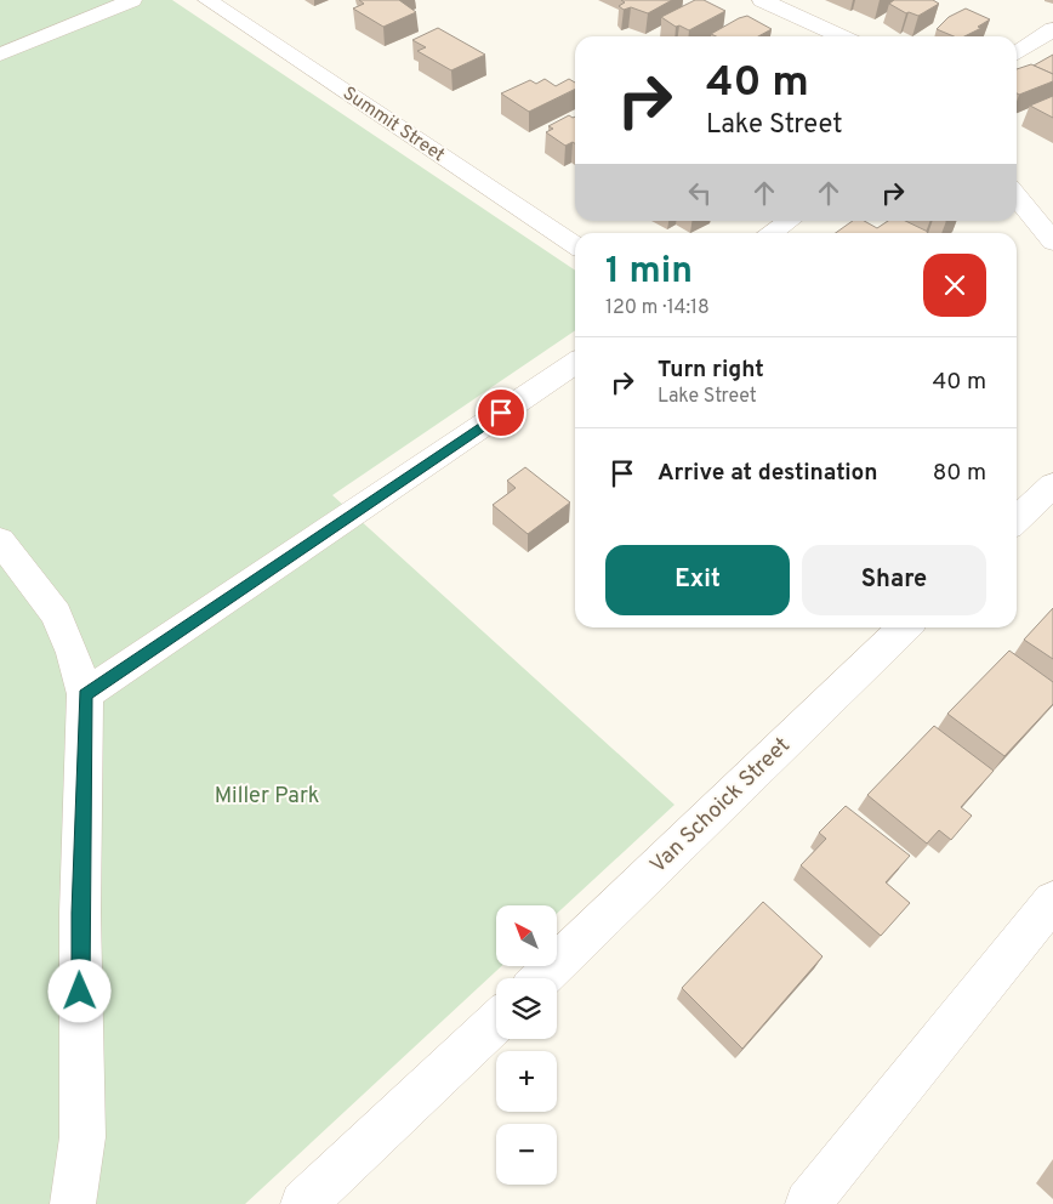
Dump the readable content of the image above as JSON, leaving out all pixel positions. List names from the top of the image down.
{
  "streets": {
    "street": ["Summit Street", "Van Schoick Street"]
  },
  "parks": ["Miller Park"],
  "north": "top left",
  "page": {
    "turn": ["40 m", "Lake Street"],
    "heading": ["1 min", "120 m · 14:18"],
    "list": [
      {
        "name": "Turn right",
        "note": "Lake Street",
        "value": "40 m"
      },
      {
        "name": "Arrive at destination",
        "value": "80 m"
      }
    ],
    "buttons": ["Exit", "Share"],
    "map_buttons": ["+", "−"]
  }
}
